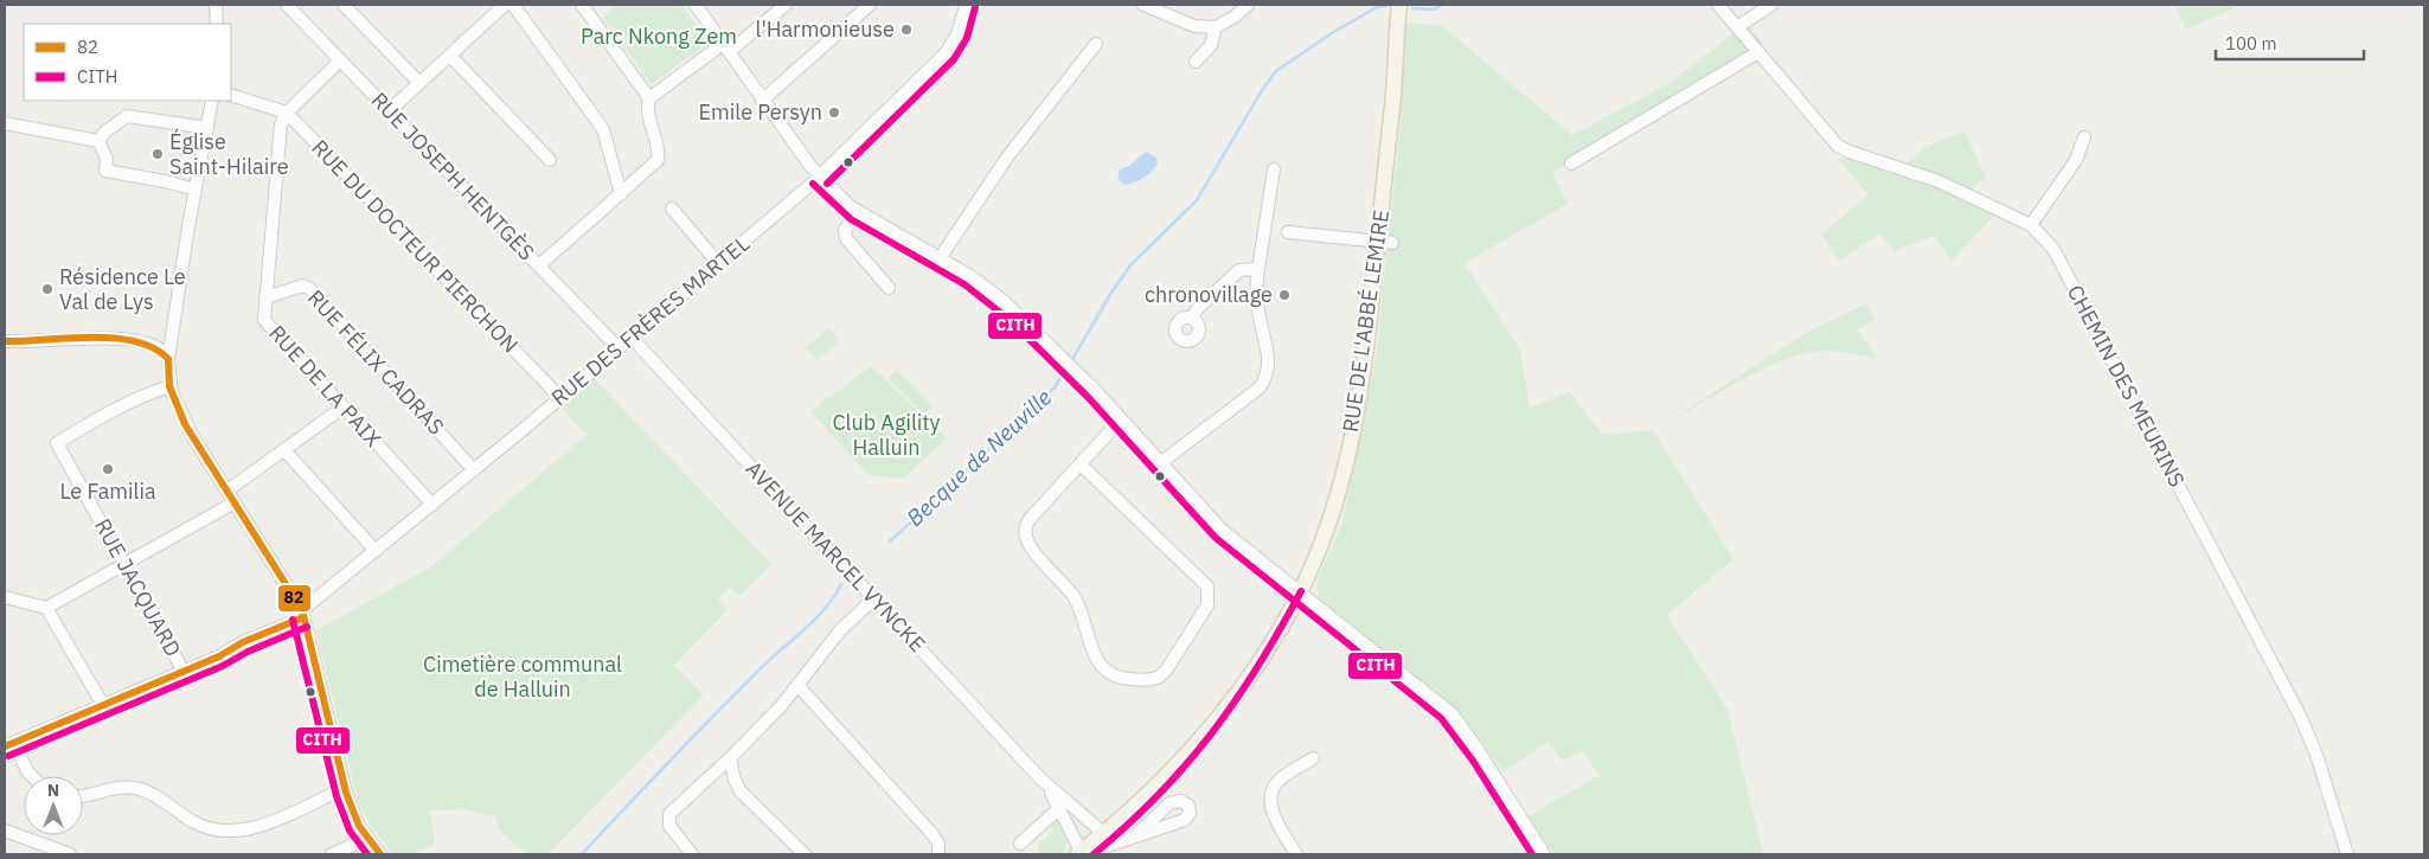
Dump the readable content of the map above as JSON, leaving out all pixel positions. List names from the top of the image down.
{
  "streets": {
    "main road": ["RUE DE L'ABBÉ LEMIRE"],
    "street": [
      "RUE JOSEPH HENTGÈS",
      "RUE DU DOCTEUR PIERCHON",
      "RUE DES FRÈRES MARTEL",
      "RUE FÉLIX CADRAS",
      "RUE DE LA PAIX",
      "CHEMIN DES MEURINS",
      "AVENUE MARCEL VYNCKE",
      "RUE JACQUARD"
    ]
  },
  "crossings": [
    ["RUE JOSEPH HENTGÈS", "RUE DES FRÈRES MARTEL"],
    ["RUE DU DOCTEUR PIERCHON", "RUE DES FRÈRES MARTEL"],
    ["RUE DU DOCTEUR PIERCHON", "RUE DE LA PAIX"],
    ["RUE DES FRÈRES MARTEL", "RUE FÉLIX CADRAS"],
    ["RUE DES FRÈRES MARTEL", "RUE DE LA PAIX"],
    ["RUE DES FRÈRES MARTEL", "AVENUE MARCEL VYNCKE"],
    ["RUE DES FRÈRES MARTEL", "RUE JACQUARD"],
    ["RUE DE L'ABBÉ LEMIRE", "AVENUE MARCEL VYNCKE"],
    ["RUE FÉLIX CADRAS", "RUE DE LA PAIX"]
  ],
  "water": ["Becque de Neuville"],
  "parks": ["Parc Nkong Zem", "Club Agility Halluin", "Cimetière communal de Halluin"],
  "places": [
    "l'Harmonieuse",
    "Emile Persyn",
    "Église Saint-Hilaire",
    "Résidence Le Val de Lys",
    "chronovillage",
    "Le Familia"
  ],
  "lines": ["transit line CITH", "transit line 82"],
  "legend": ["82", "CITH"],
  "scale_bar": "100 m",
  "north": "top"
}
